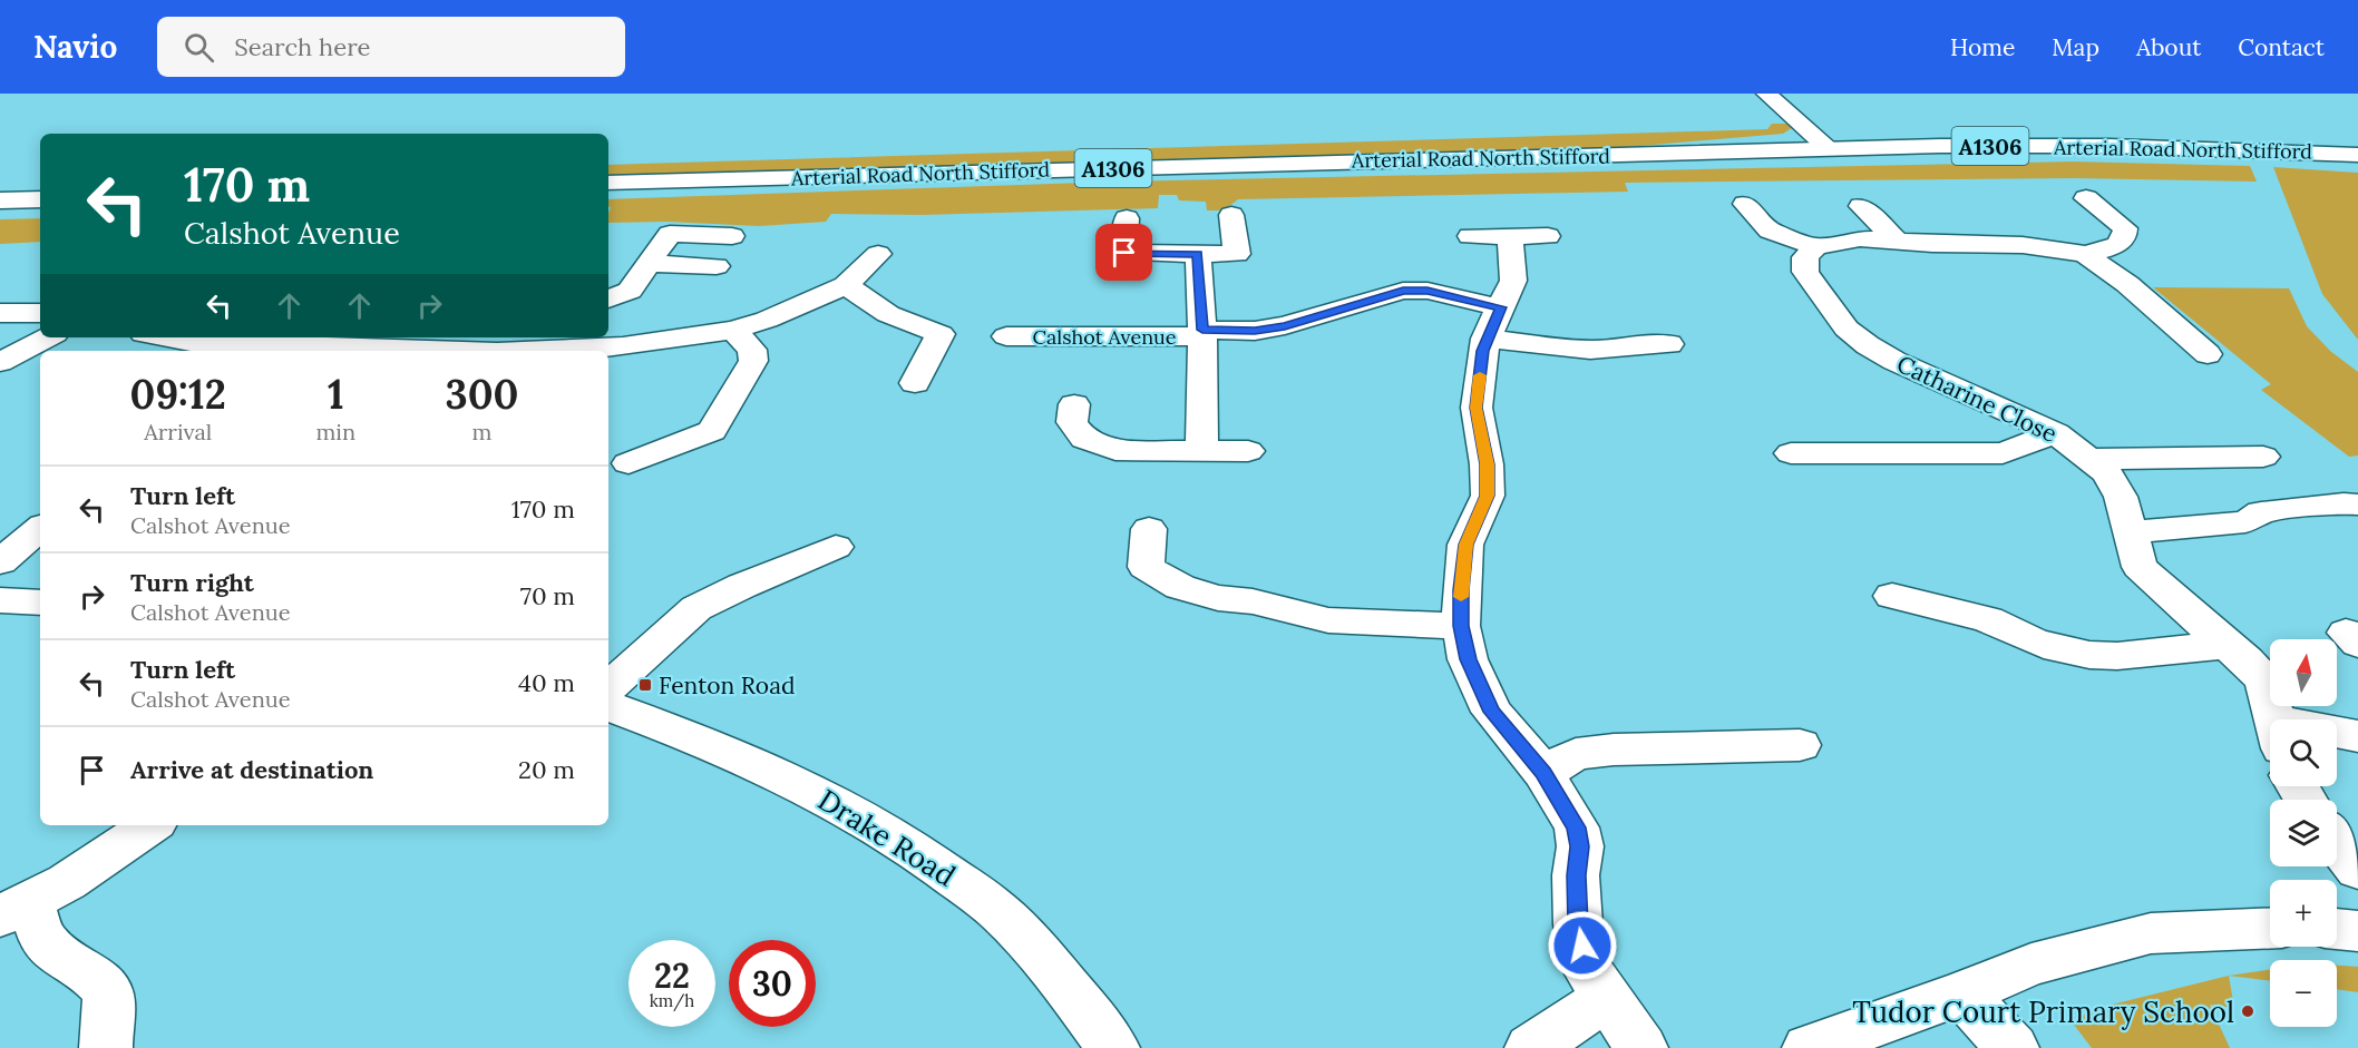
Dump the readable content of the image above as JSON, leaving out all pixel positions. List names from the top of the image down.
{
  "streets": {
    "street": [
      "A1306",
      "Arterial Road North Stifford",
      "Calshot Avenue",
      "Catharine Close",
      "Drake Road"
    ]
  },
  "places": {
    "transit": ["Fenton Road"],
    "other": ["Tudor Court Primary School"]
  },
  "north": "top",
  "page": {
    "header": "Navio",
    "search": "Search here",
    "nav": [
      "Home",
      "Map",
      "About",
      "Contact"
    ],
    "turn": ["170 m", "Calshot Avenue"],
    "eta": [
      "09:12",
      "Arrival",
      "1",
      "min",
      "300",
      "m"
    ],
    "list": [
      {
        "name": "Turn left",
        "note": "Calshot Avenue",
        "value": "170 m"
      },
      {
        "name": "Turn right",
        "note": "Calshot Avenue",
        "value": "70 m"
      },
      {
        "name": "Turn left",
        "note": "Calshot Avenue",
        "value": "40 m"
      },
      {
        "name": "Arrive at destination",
        "value": "20 m"
      }
    ],
    "map_buttons": ["+", "−"],
    "speed": "22 km/h",
    "limit": "30"
  }
}
